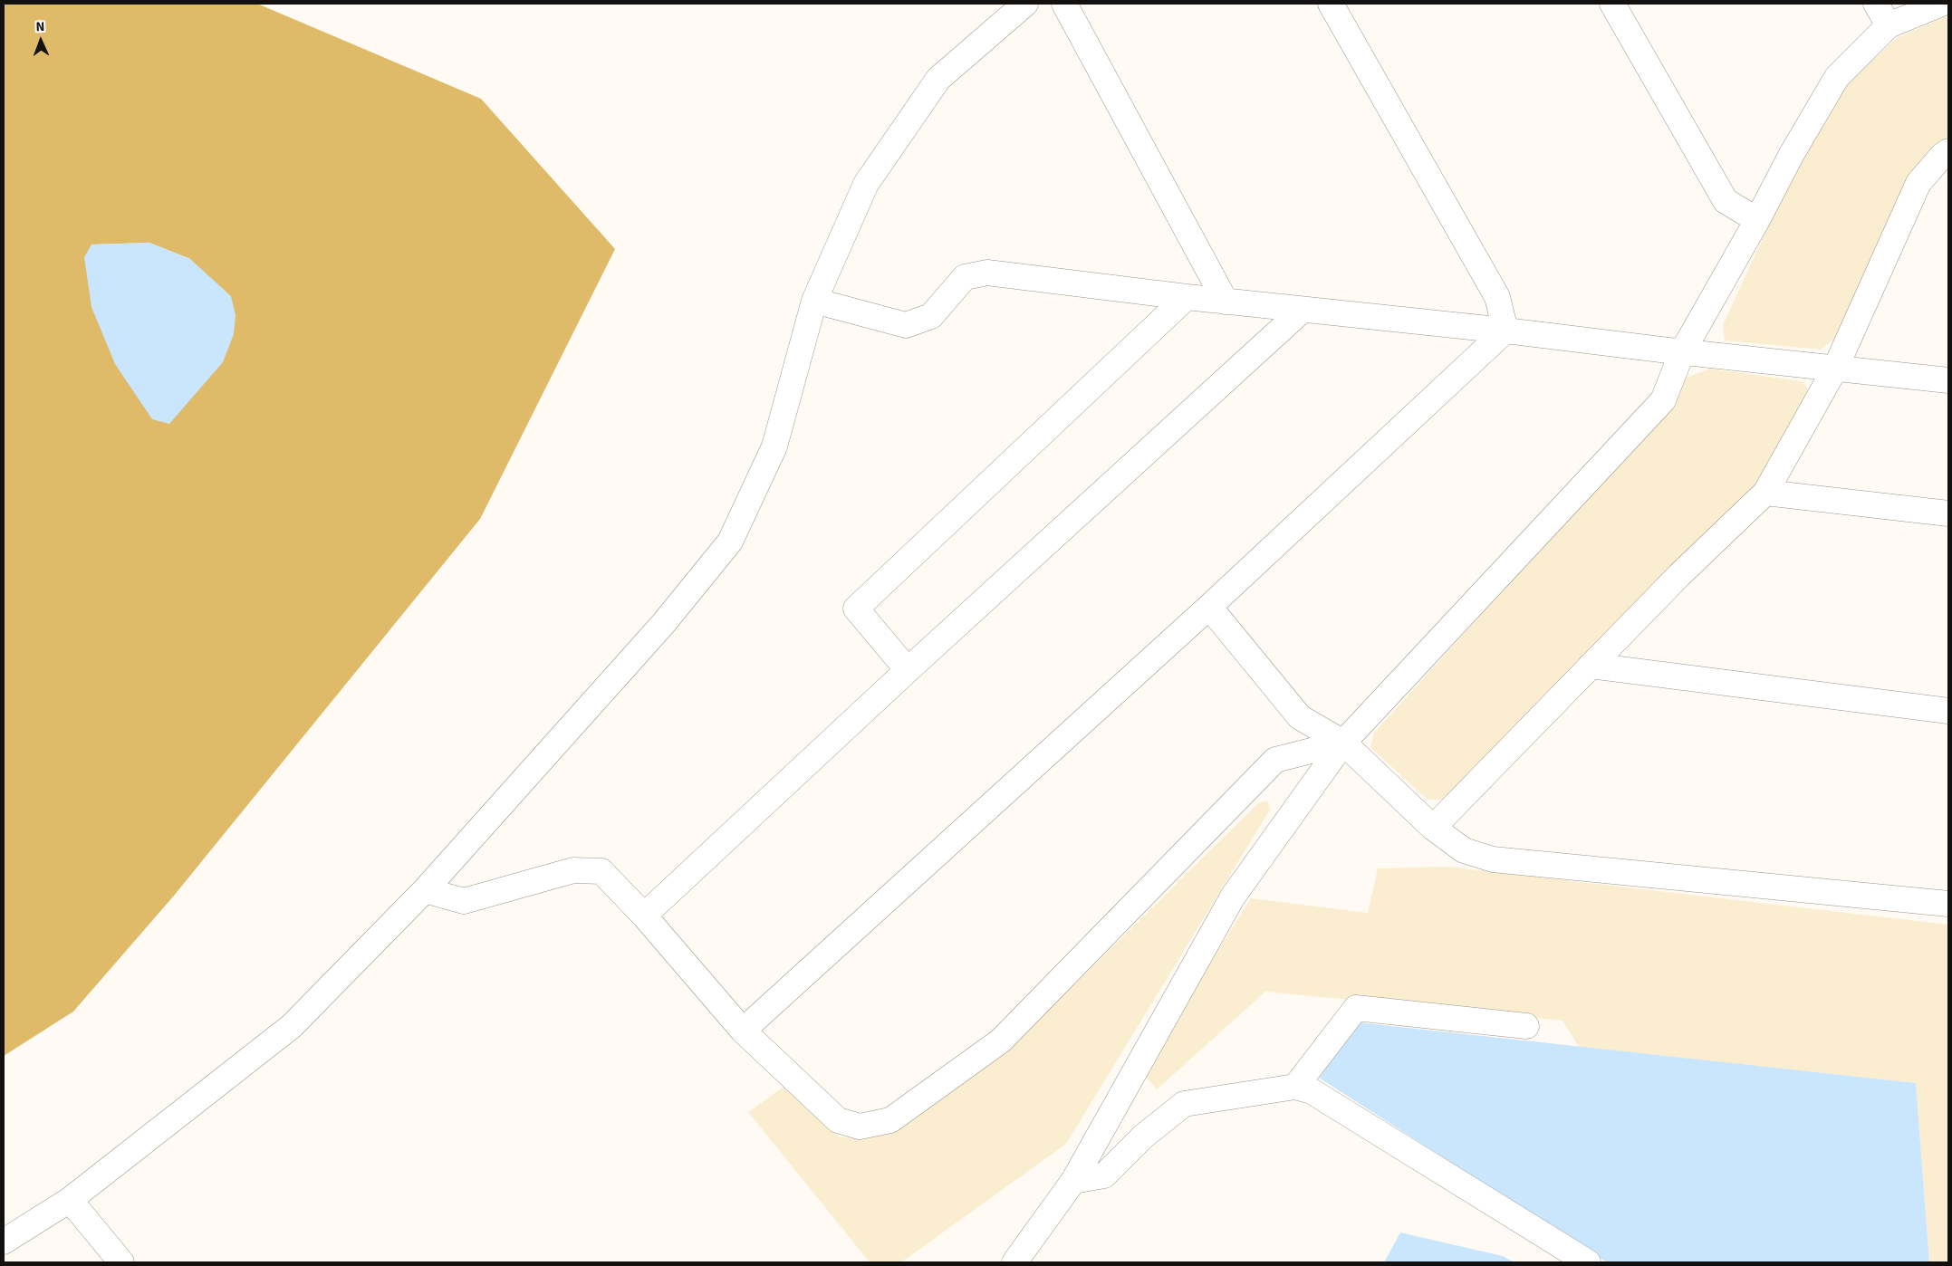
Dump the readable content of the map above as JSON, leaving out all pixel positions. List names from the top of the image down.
{
  "north": "top"
}
